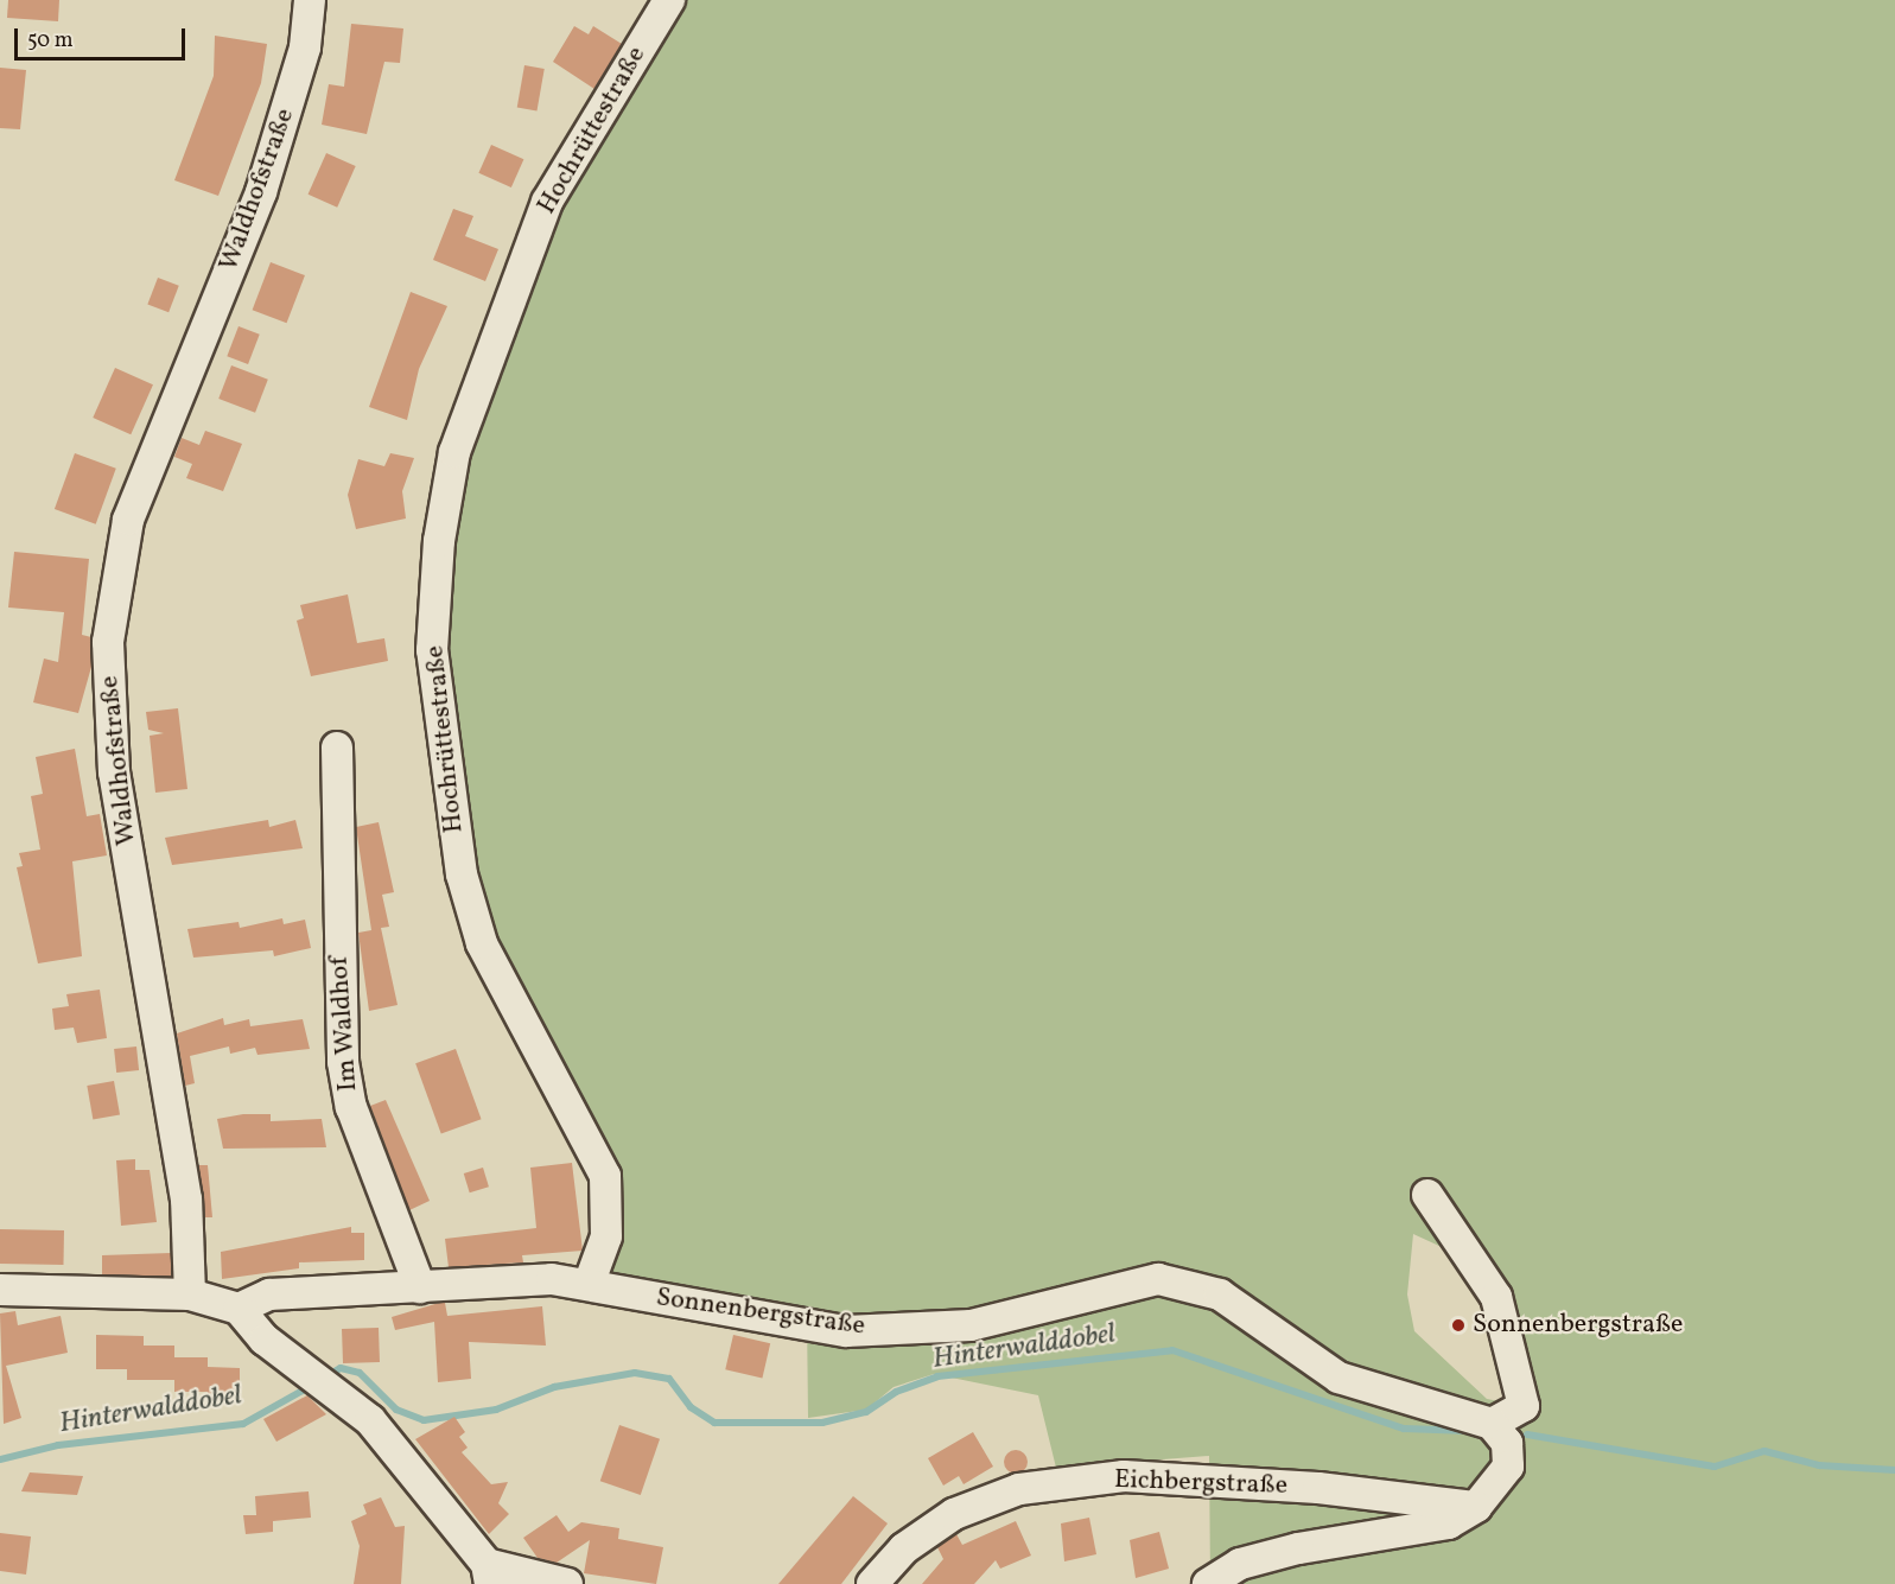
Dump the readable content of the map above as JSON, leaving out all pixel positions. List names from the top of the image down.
{
  "streets": {
    "street": [
      "Hochrüttestraße",
      "Waldhofstraße",
      "Im Waldhof",
      "Sonnenbergstraße",
      "Eichbergstraße"
    ]
  },
  "crossings": [
    ["Hochrüttestraße", "Sonnenbergstraße"],
    ["Im Waldhof", "Sonnenbergstraße"]
  ],
  "water": ["Hinterwalddobel"],
  "places": ["Sonnenbergstraße"],
  "scale_bar": "50 m"
}
